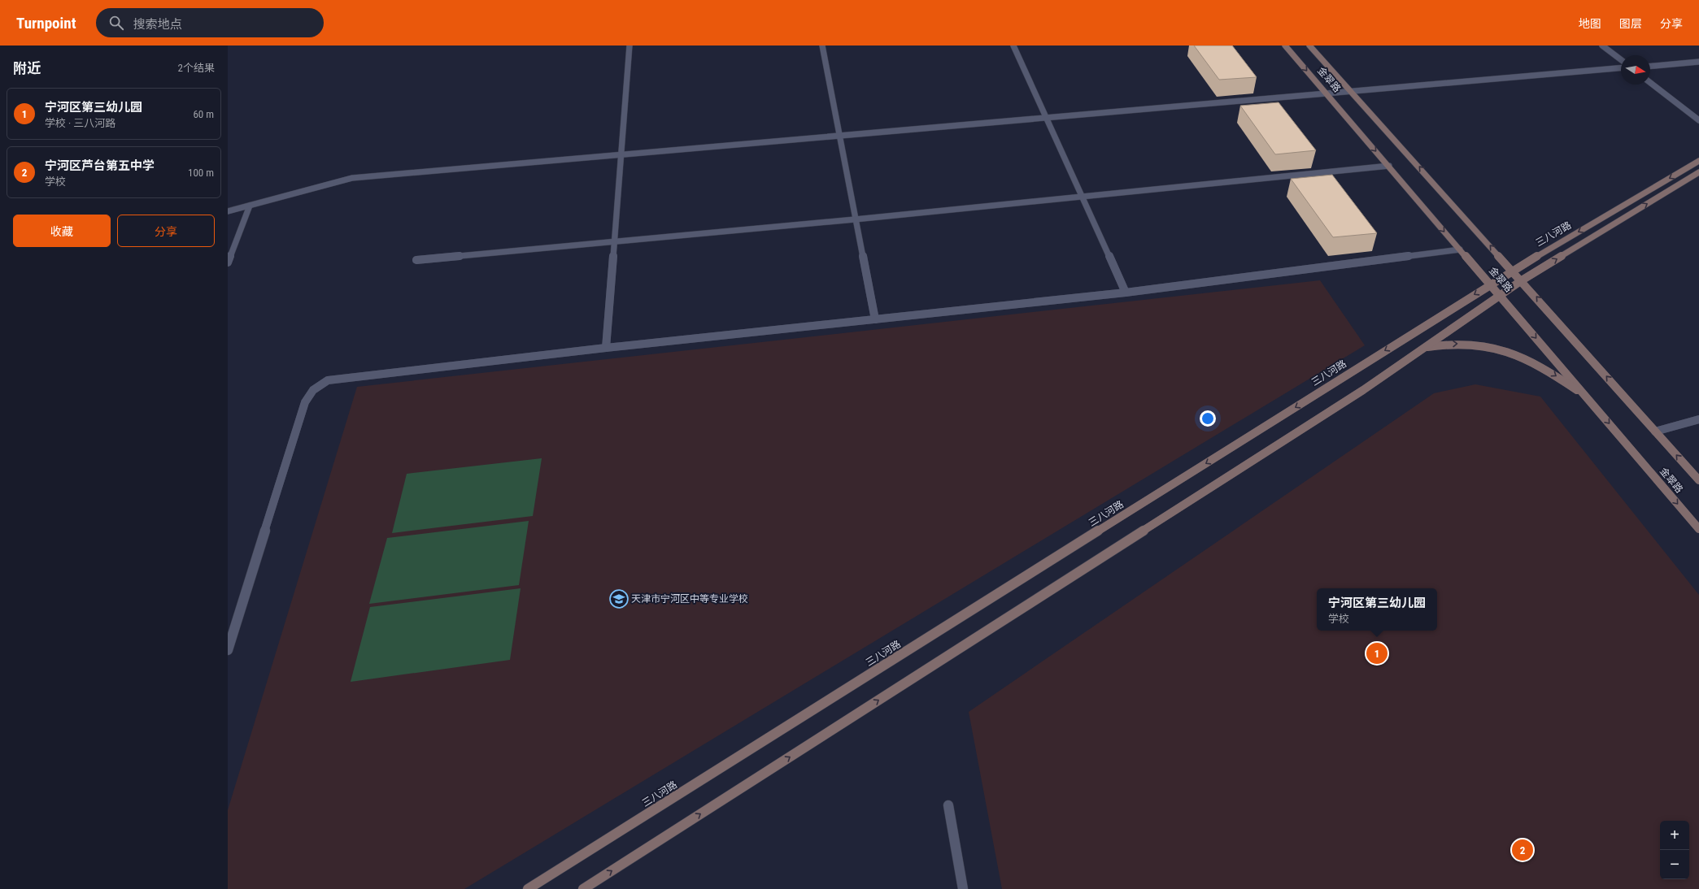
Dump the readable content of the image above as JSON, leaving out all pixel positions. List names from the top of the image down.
{
  "streets": {
    "street": ["金翠路", "三八河路"]
  },
  "crossings": [
    ["金翠路", "三八河路"]
  ],
  "places": {
    "school or university": ["天津市宁河区中等专业学校"]
  },
  "north": "right",
  "page": {
    "header": "Turnpoint",
    "search": "搜索地点",
    "nav": ["地图", "图层", "分享"],
    "heading": ["附近", "2个结果"],
    "list": [
      {
        "mark": "1",
        "name": "宁河区第三幼儿园",
        "note": "学校 · 三八河路",
        "value": "60 m"
      },
      {
        "mark": "2",
        "name": "宁河区芦台第五中学",
        "note": "学校",
        "value": "100 m"
      }
    ],
    "buttons": ["收藏", "分享"],
    "popup": ["宁河区第三幼儿园", "学校"],
    "pins": ["1", "2"],
    "map_buttons": ["+", "−"]
  }
}
